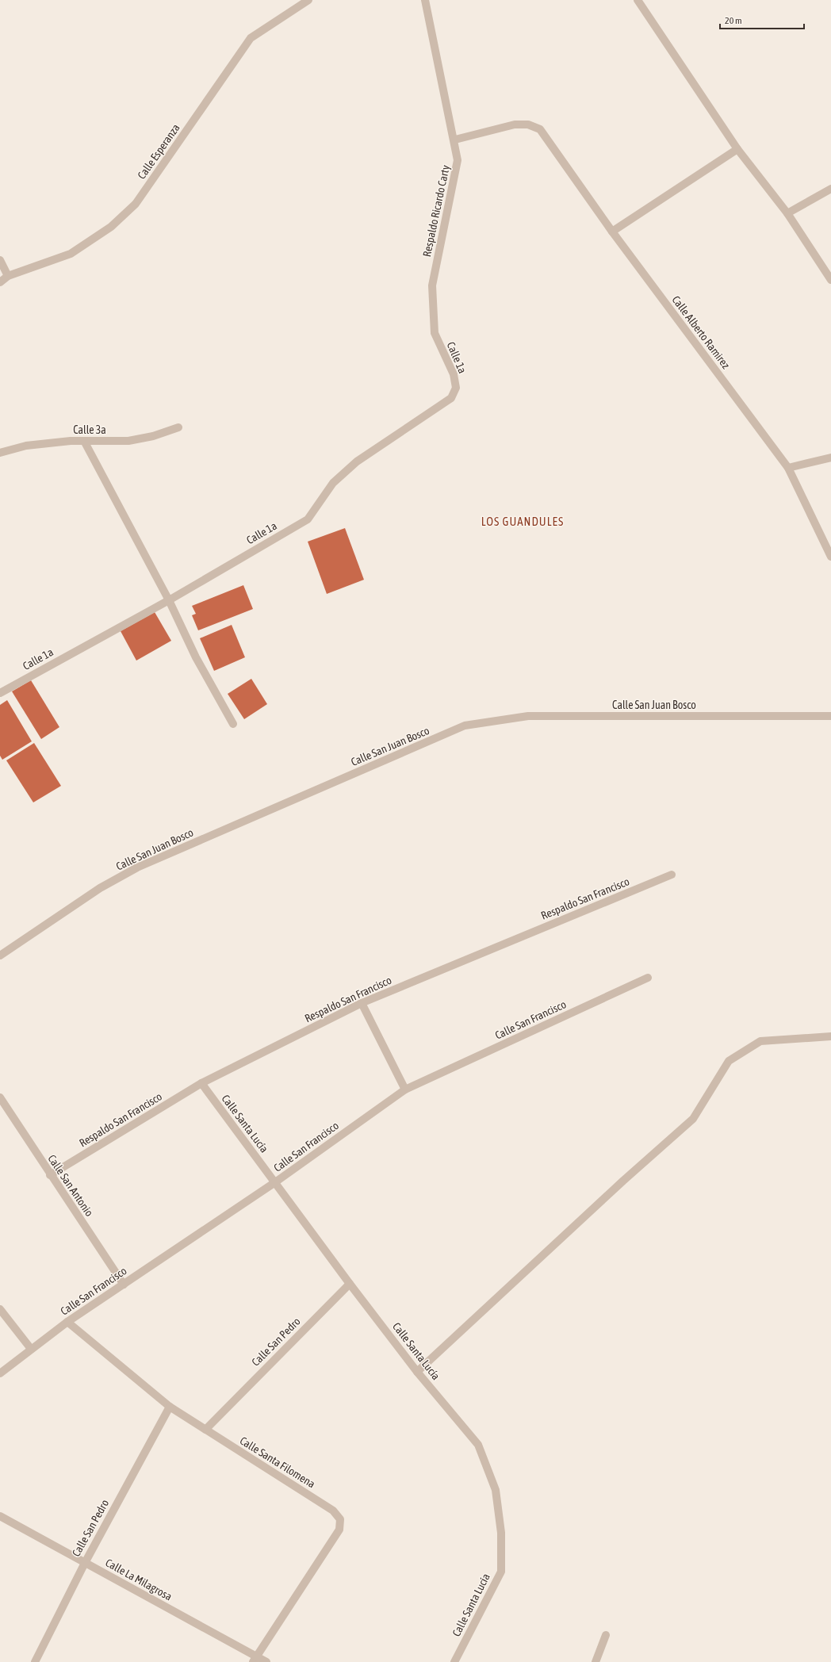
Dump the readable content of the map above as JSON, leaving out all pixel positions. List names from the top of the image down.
{
  "streets": {
    "street": [
      "Calle Esperanza",
      "Respaldo Ricardo Carty",
      "Calle Alberto Ramirez",
      "Calle 1a",
      "Calle 3a",
      "Calle San Juan Bosco",
      "Respaldo San Francisco",
      "Calle San Francisco",
      "Calle Santa Lucía",
      "Calle San Antonio",
      "Calle San Pedro",
      "Calle Santa Filomena",
      "Calle La Milagrosa"
    ]
  },
  "crossings": [
    ["Respaldo Ricardo Carty", "Calle Alberto Ramirez"],
    ["Respaldo Ricardo Carty", "Calle 1a"],
    ["Respaldo San Francisco", "Calle Santa Lucía"],
    ["Respaldo San Francisco", "Calle San Antonio"],
    ["Calle San Francisco", "Calle Santa Lucía"],
    ["Calle San Francisco", "Calle San Antonio"],
    ["Calle San Francisco", "Calle Santa Filomena"],
    ["Calle Santa Lucía", "Calle San Pedro"],
    ["Calle San Pedro", "Calle Santa Filomena"],
    ["Calle San Pedro", "Calle La Milagrosa"],
    ["Calle Santa Filomena", "Calle La Milagrosa"]
  ],
  "districts": ["LOS GUANDULES"],
  "scale_bar": "20 m"
}
